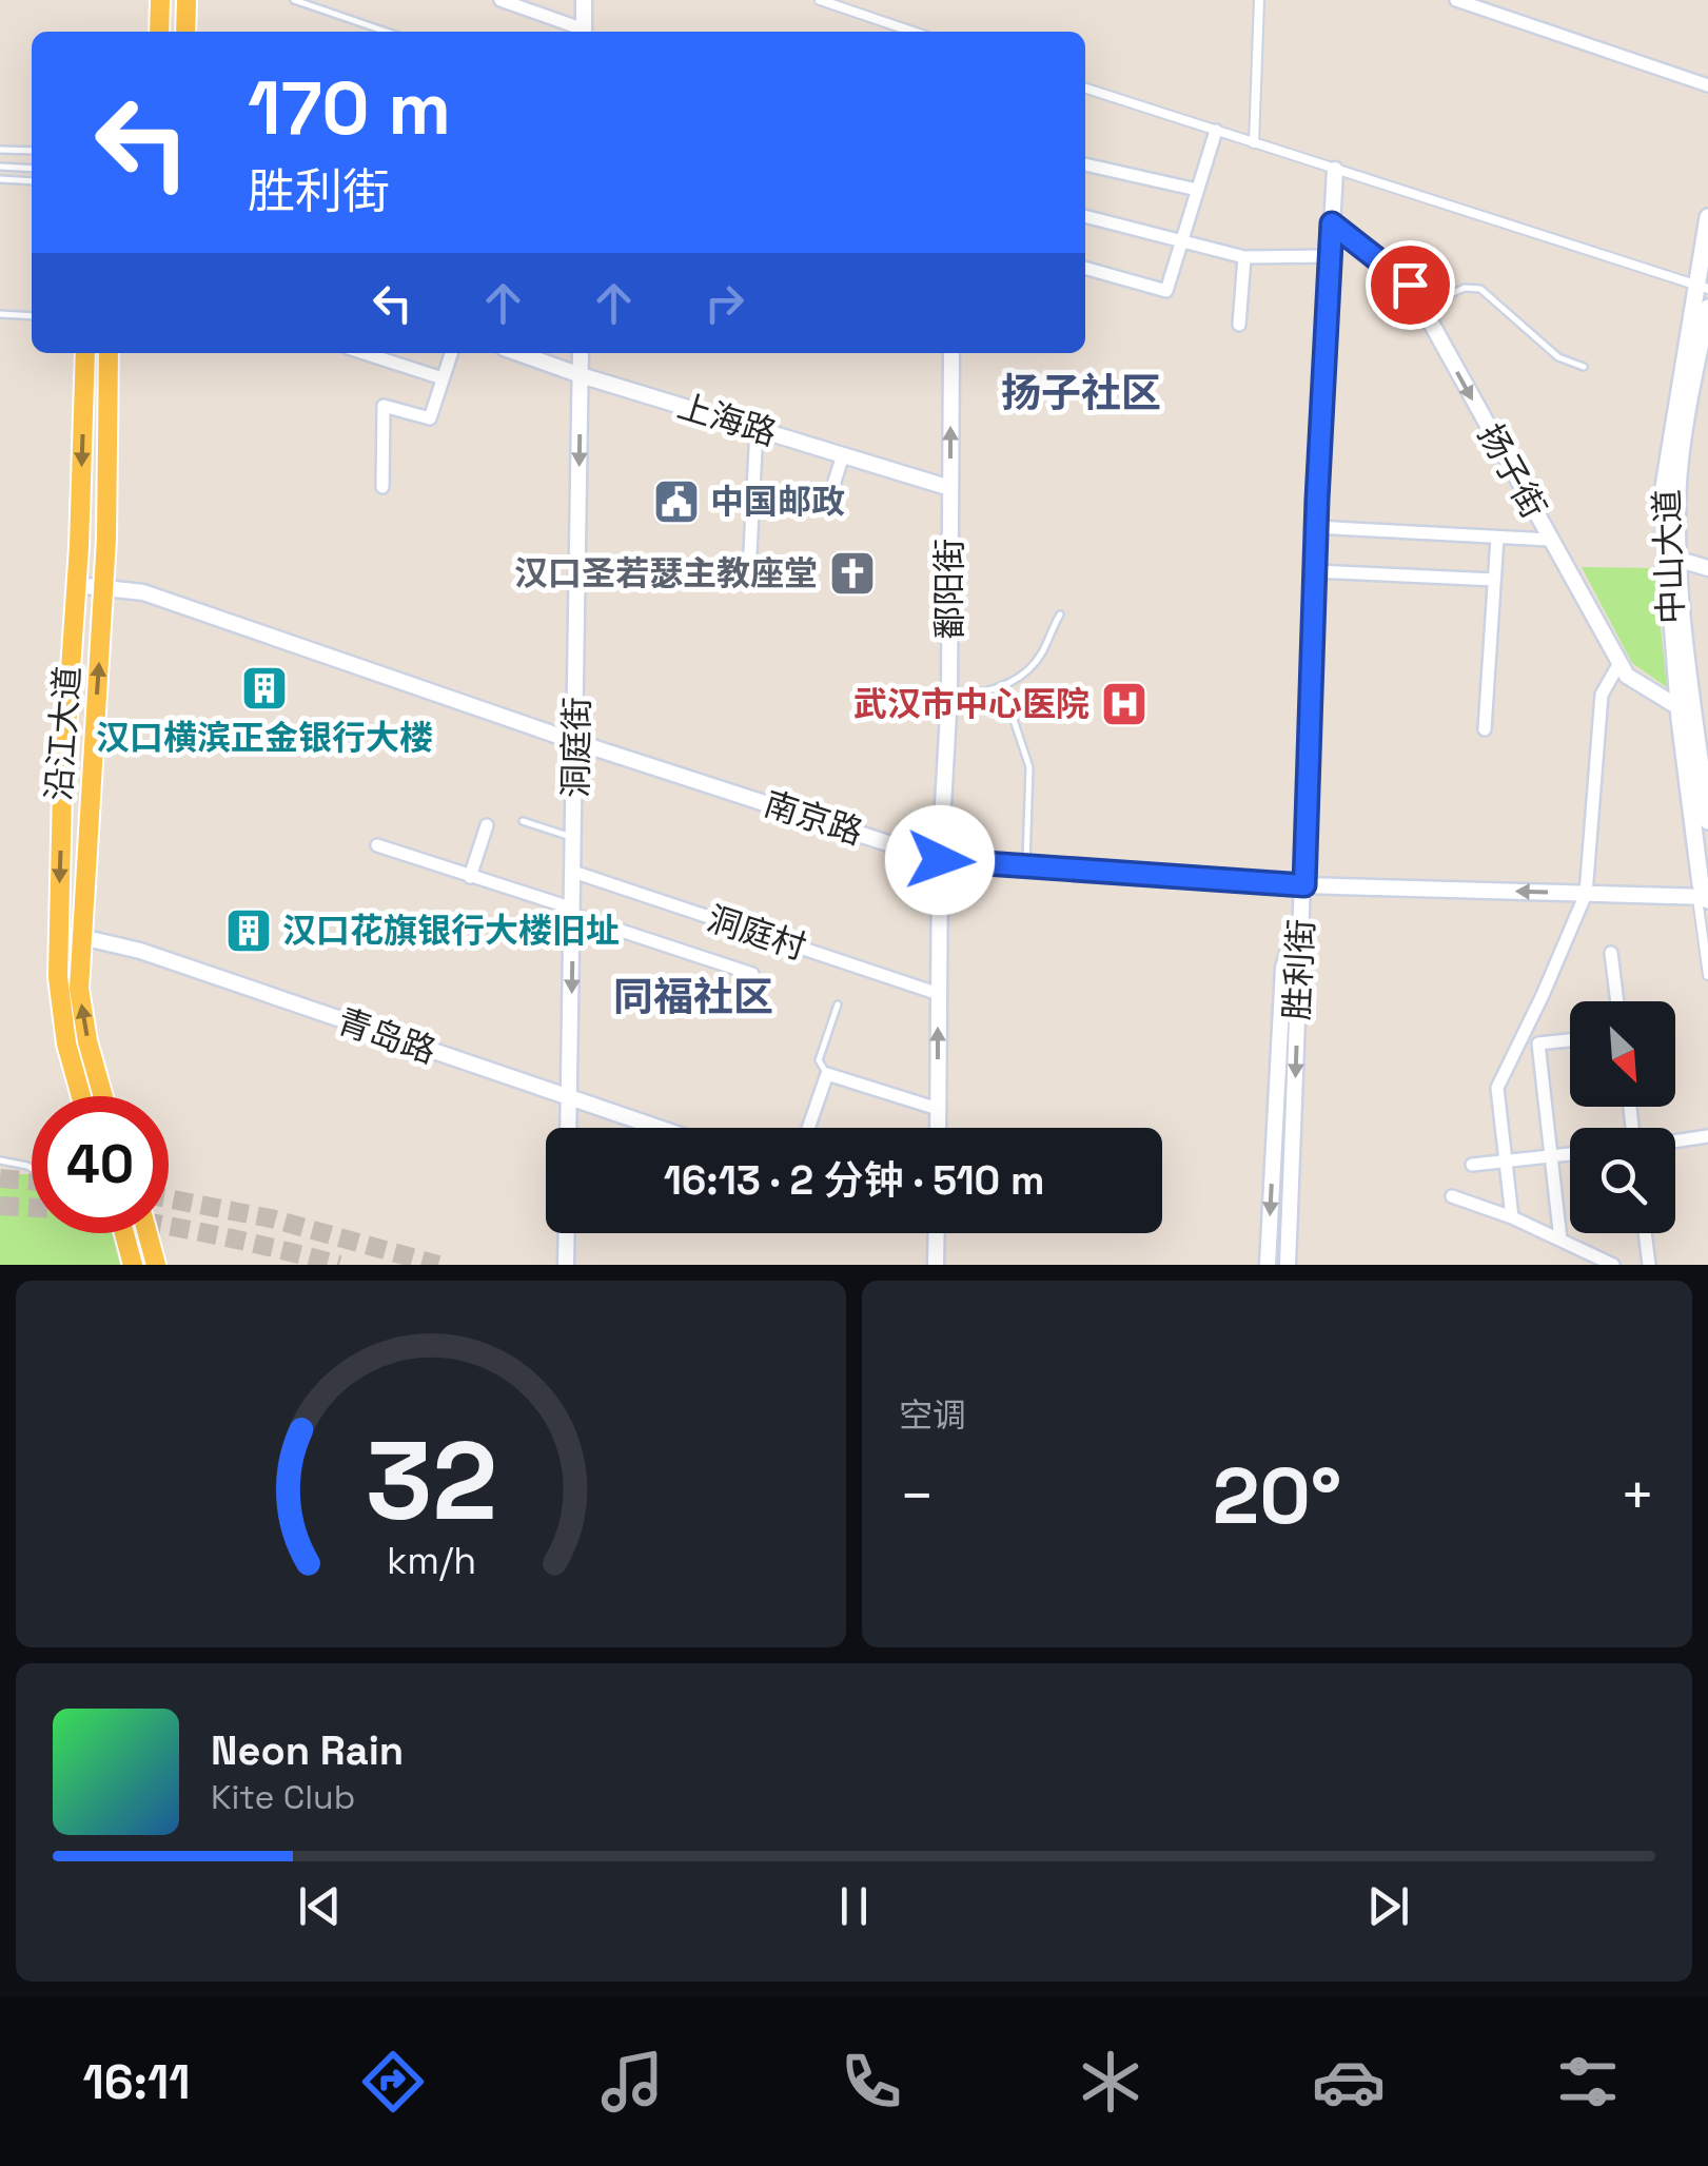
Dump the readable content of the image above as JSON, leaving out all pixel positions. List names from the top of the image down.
{
  "streets": {
    "main road": ["中山大道", "沿江大道"],
    "street": [
      "上海路",
      "扬子街",
      "鄱阳街",
      "洞庭街",
      "南京路",
      "洞庭村",
      "胜利街",
      "青岛路"
    ]
  },
  "crossings": [
    ["上海路", "鄱阳街"],
    ["上海路", "洞庭街"],
    ["扬子街", "中山大道"],
    ["扬子街", "胜利街"],
    ["中山大道", "南京路"],
    ["鄱阳街", "南京路"],
    ["鄱阳街", "洞庭村"],
    ["沿江大道", "南京路"],
    ["沿江大道", "青岛路"],
    ["洞庭街", "南京路"],
    ["洞庭街", "洞庭村"],
    ["洞庭街", "青岛路"],
    ["南京路", "胜利街"]
  ],
  "one_way": ["扬子街", "洞庭街"],
  "districts": ["扬子社区", "同福社区"],
  "places": {
    "public building": ["中国邮政"],
    "church": ["汉口圣若瑟主教座堂"],
    "building": ["汉口横滨正金银行大楼", "汉口花旗银行大楼旧址"],
    "hospital": ["武汉市中心医院"]
  },
  "north": "bottom right",
  "page": {
    "turn": ["170 m", "胜利街"],
    "limit": "40",
    "trip": "16:13 · 2 分钟 · 510 m",
    "tile": "空调",
    "heat": ["−", "20°", "+"],
    "song": ["Neon Rain", "Kite Club"],
    "tabs": "16:11",
    "gauge": ["32", "km/h"]
  }
}
